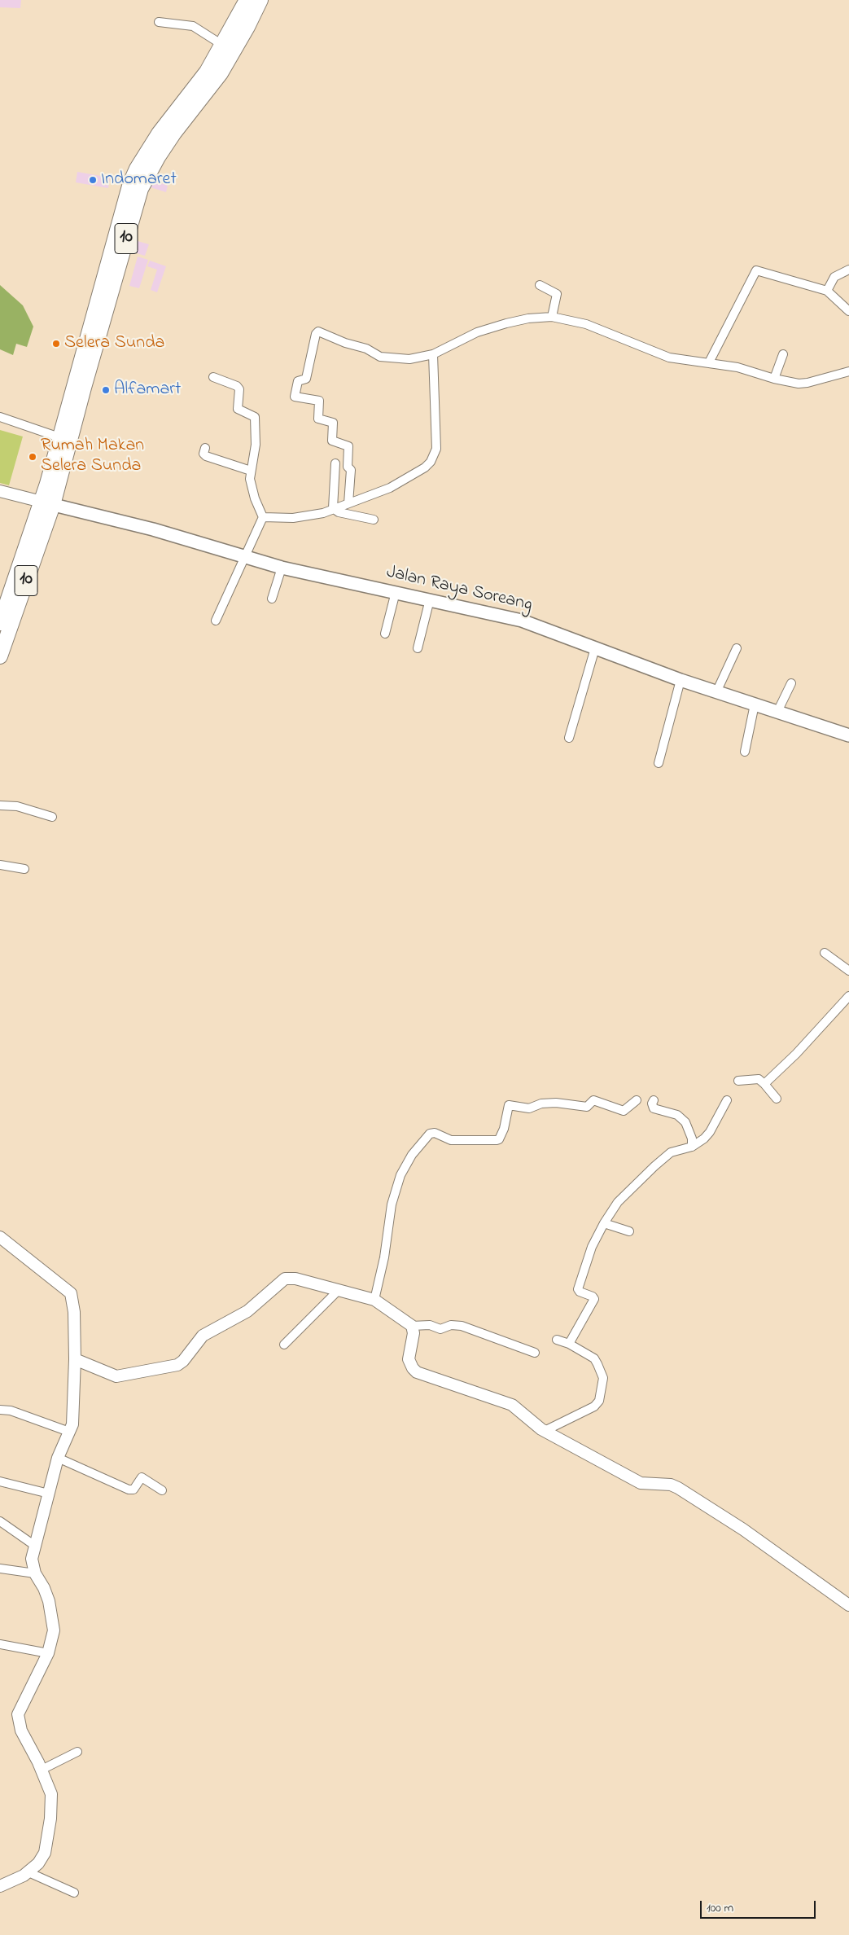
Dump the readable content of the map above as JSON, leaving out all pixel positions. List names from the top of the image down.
{
  "streets": {
    "highway": ["10"],
    "main road": ["Jalan Raya Soreang"]
  },
  "crossings": [
    ["10", "Jalan Raya Soreang"]
  ],
  "places": [
    "Indomaret",
    "Selera Sunda",
    "Alfamart",
    "Rumah Makan Selera Sunda"
  ],
  "scale_bar": "100 m"
}
